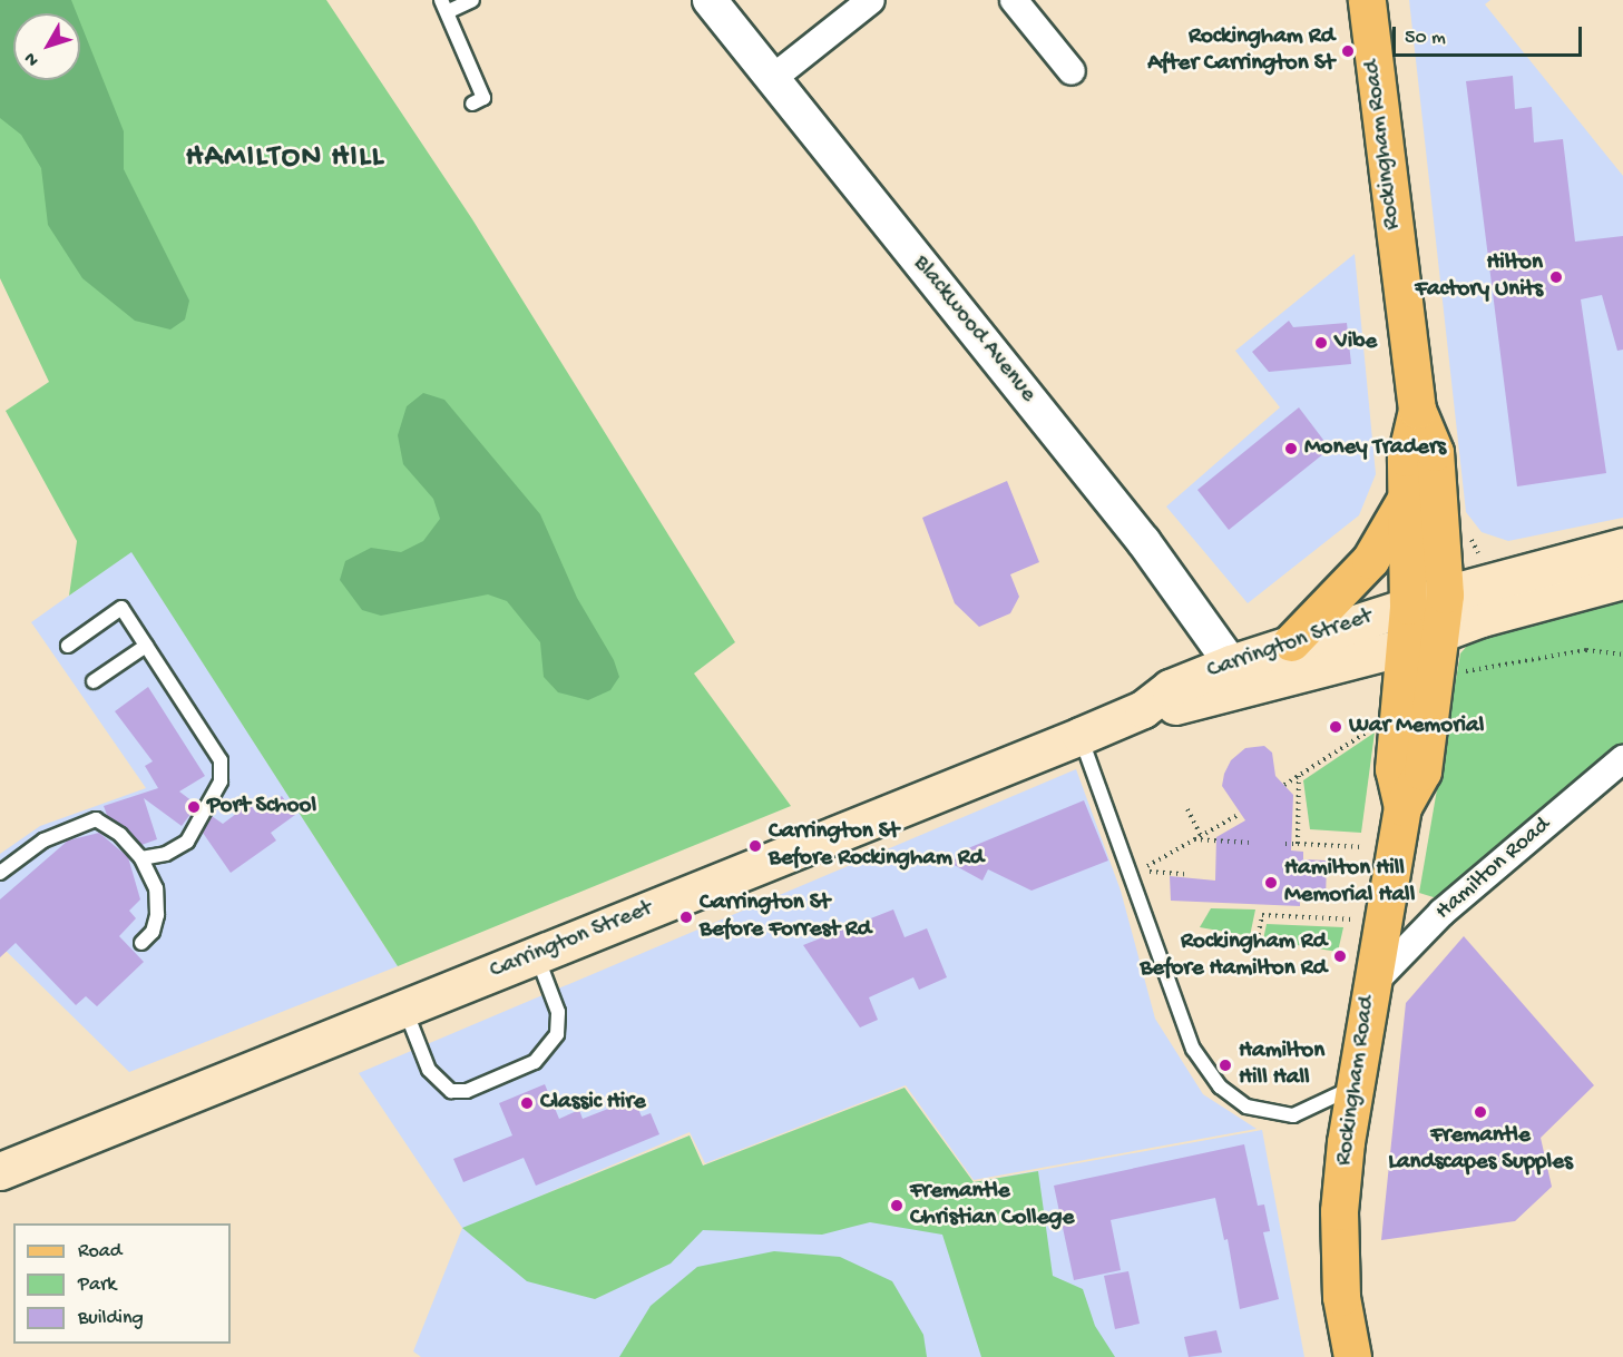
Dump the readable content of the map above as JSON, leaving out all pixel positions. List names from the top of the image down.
{
  "streets": {
    "main road": ["Rockingham Road", "Carrington Street"],
    "street": ["Blackwood Avenue", "Hamilton Road"]
  },
  "crossings": [
    ["Rockingham Road", "Carrington Street"],
    ["Rockingham Road", "Hamilton Road"],
    ["Blackwood Avenue", "Carrington Street"]
  ],
  "districts": ["HAMILTON HILL"],
  "places": [
    "Rockingham Rd After Carrington St",
    "Hilton Factory Units",
    "Vibe",
    "Money Traders",
    "War Memorial",
    "Port School",
    "Carrington St Before Rockingham Rd",
    "Hamilton Hill Memorial Hall",
    "Carrington St Before Forrest Rd",
    "Rockingham Rd Before Hamilton Rd",
    "Hamilton Hill Hall",
    "Classic Hire",
    "Fremantle Landscapes Supples",
    "Fremantle Christian College"
  ],
  "legend": ["Road", "Park", "Building"],
  "scale_bar": "50 m",
  "north": "bottom left"
}
